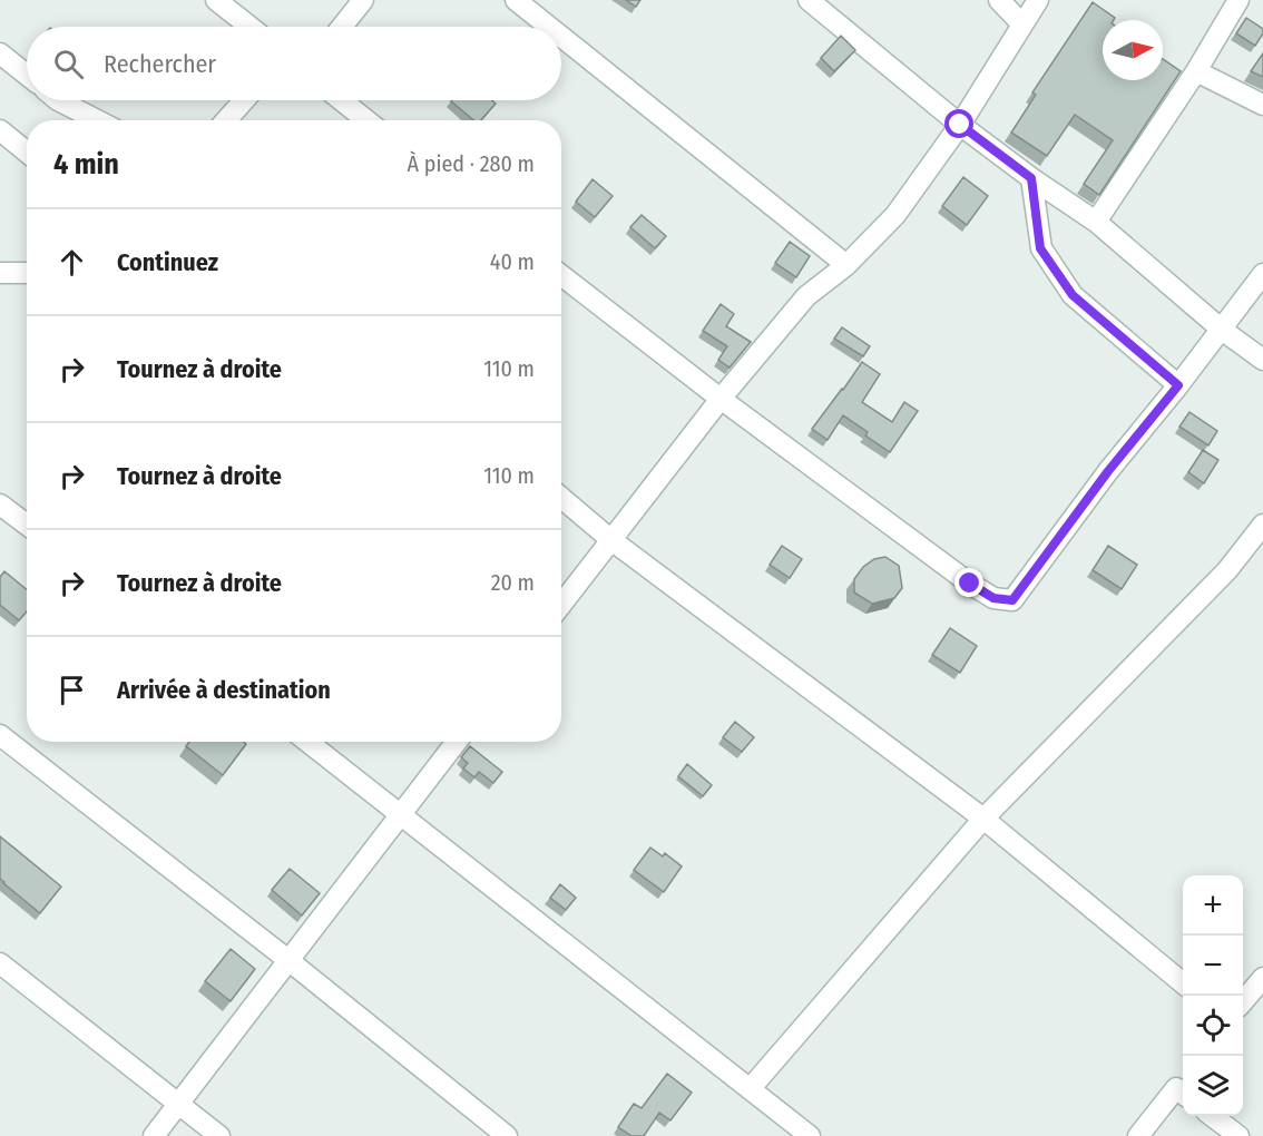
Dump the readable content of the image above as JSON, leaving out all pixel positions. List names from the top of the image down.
{
  "north": "right",
  "page": {
    "search": "Rechercher",
    "heading": ["4 min", "À pied · 280 m"],
    "list": [
      ["Continuez", "40 m"],
      ["Tournez à droite", "110 m"],
      ["Tournez à droite", "110 m"],
      ["Tournez à droite", "20 m"],
      "Arrivée à destination"
    ],
    "map_buttons": ["+", "−"]
  }
}
